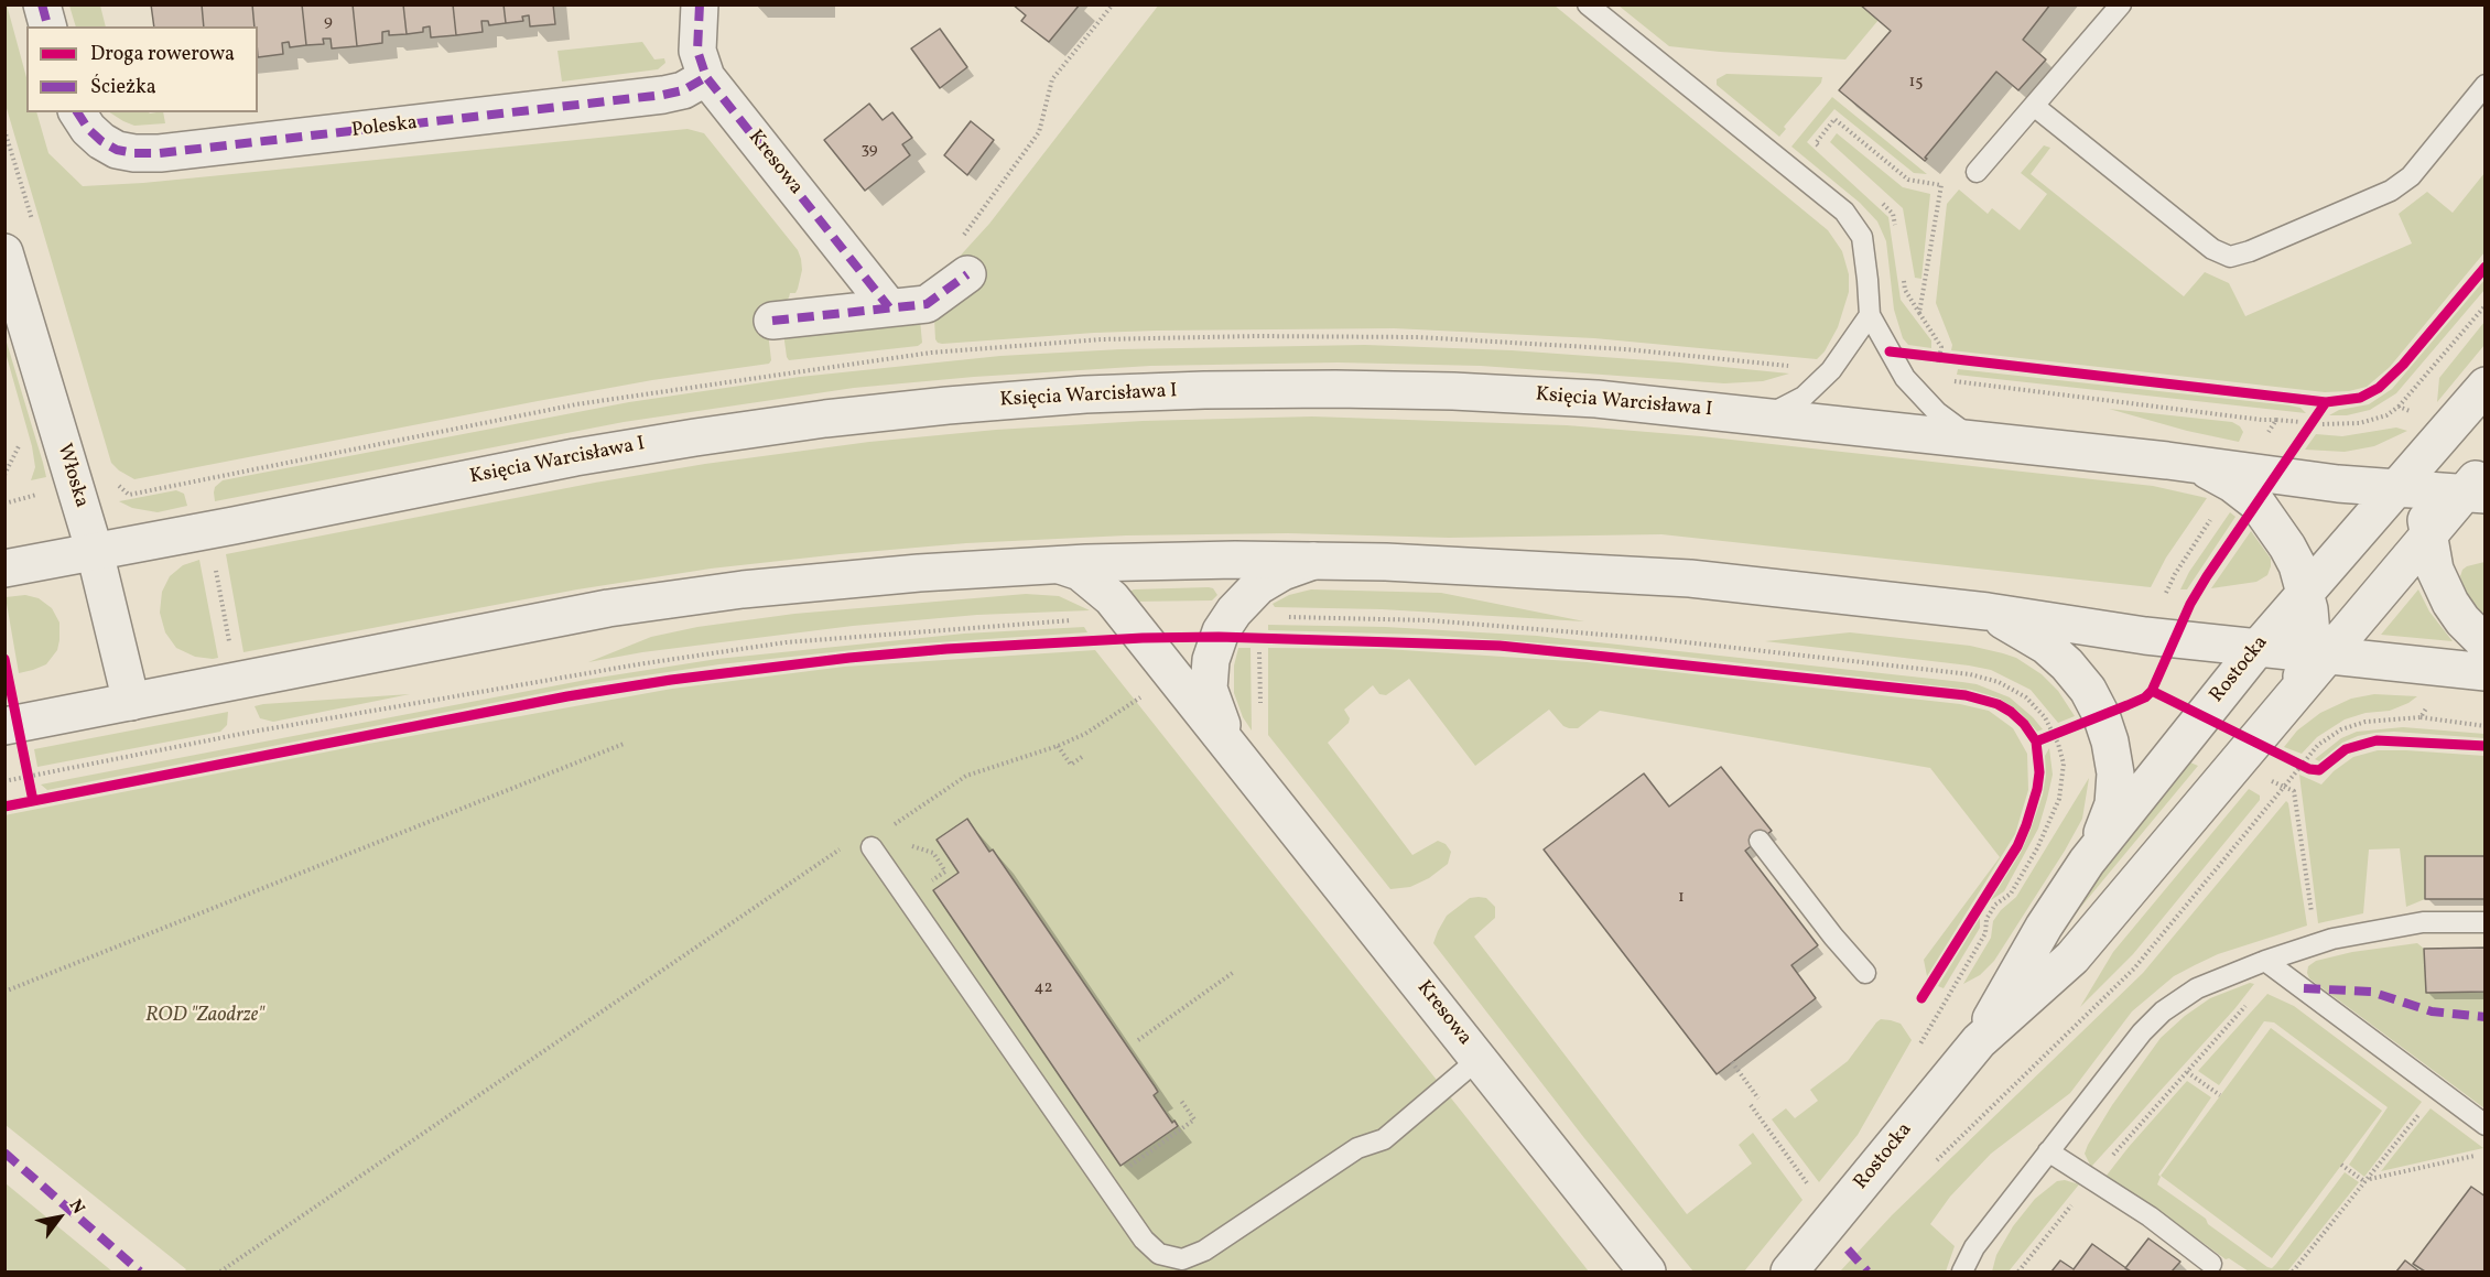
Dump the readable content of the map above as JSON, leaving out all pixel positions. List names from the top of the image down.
{
  "streets": {
    "street": [
      "Poleska",
      "Kresowa",
      "Księcia Warcisława I",
      "Włoska",
      "Rostocka"
    ]
  },
  "crossings": [
    ["Poleska", "Kresowa"],
    ["Księcia Warcisława I", "Włoska"],
    ["Księcia Warcisława I", "Rostocka"]
  ],
  "parks": ["ROD \"Zaodrze\""],
  "house_numbers": [
    "9",
    "15",
    "39",
    "1",
    "42"
  ],
  "legend": ["Droga rowerowa", "Ścieżka"],
  "north": "top right"
}
